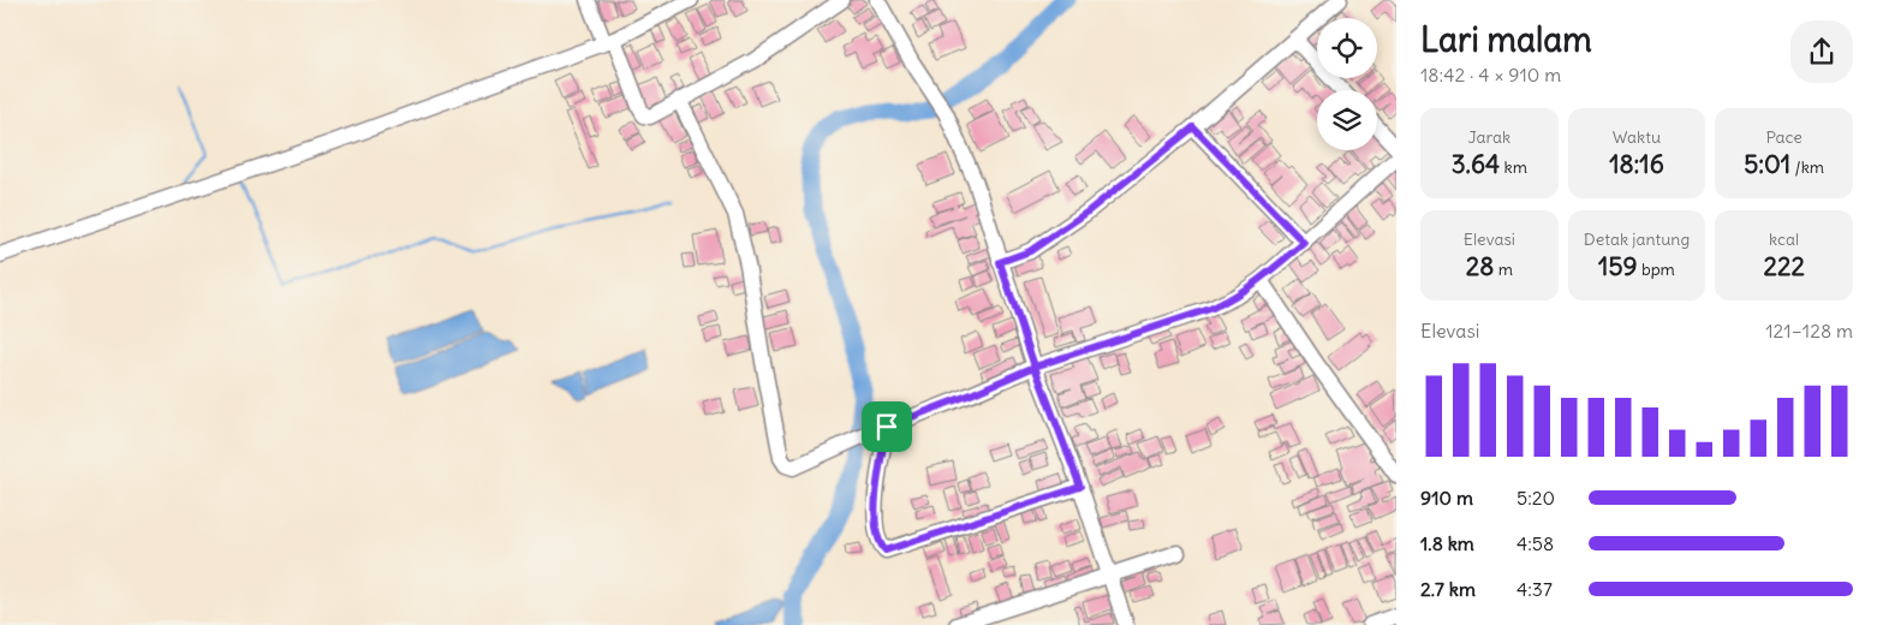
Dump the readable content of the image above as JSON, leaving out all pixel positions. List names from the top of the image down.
{
  "page": {
    "heading": ["Lari malam", "18:42 · 4 × 910 m"],
    "stats": [
      ["Jarak", "3.64 km"],
      ["Waktu", "18:16"],
      ["Pace", "5:01 /km"],
      ["Elevasi", "28 m"],
      ["Detak jantung", "159 bpm"],
      ["kcal", "222"]
    ],
    "chart": ["Elevasi", "121–128 m"],
    "list": [
      {
        "name": "910 m",
        "note": "5:20"
      },
      {
        "name": "1.8 km",
        "note": "4:58"
      },
      {
        "name": "2.7 km",
        "note": "4:37"
      }
    ]
  }
}
